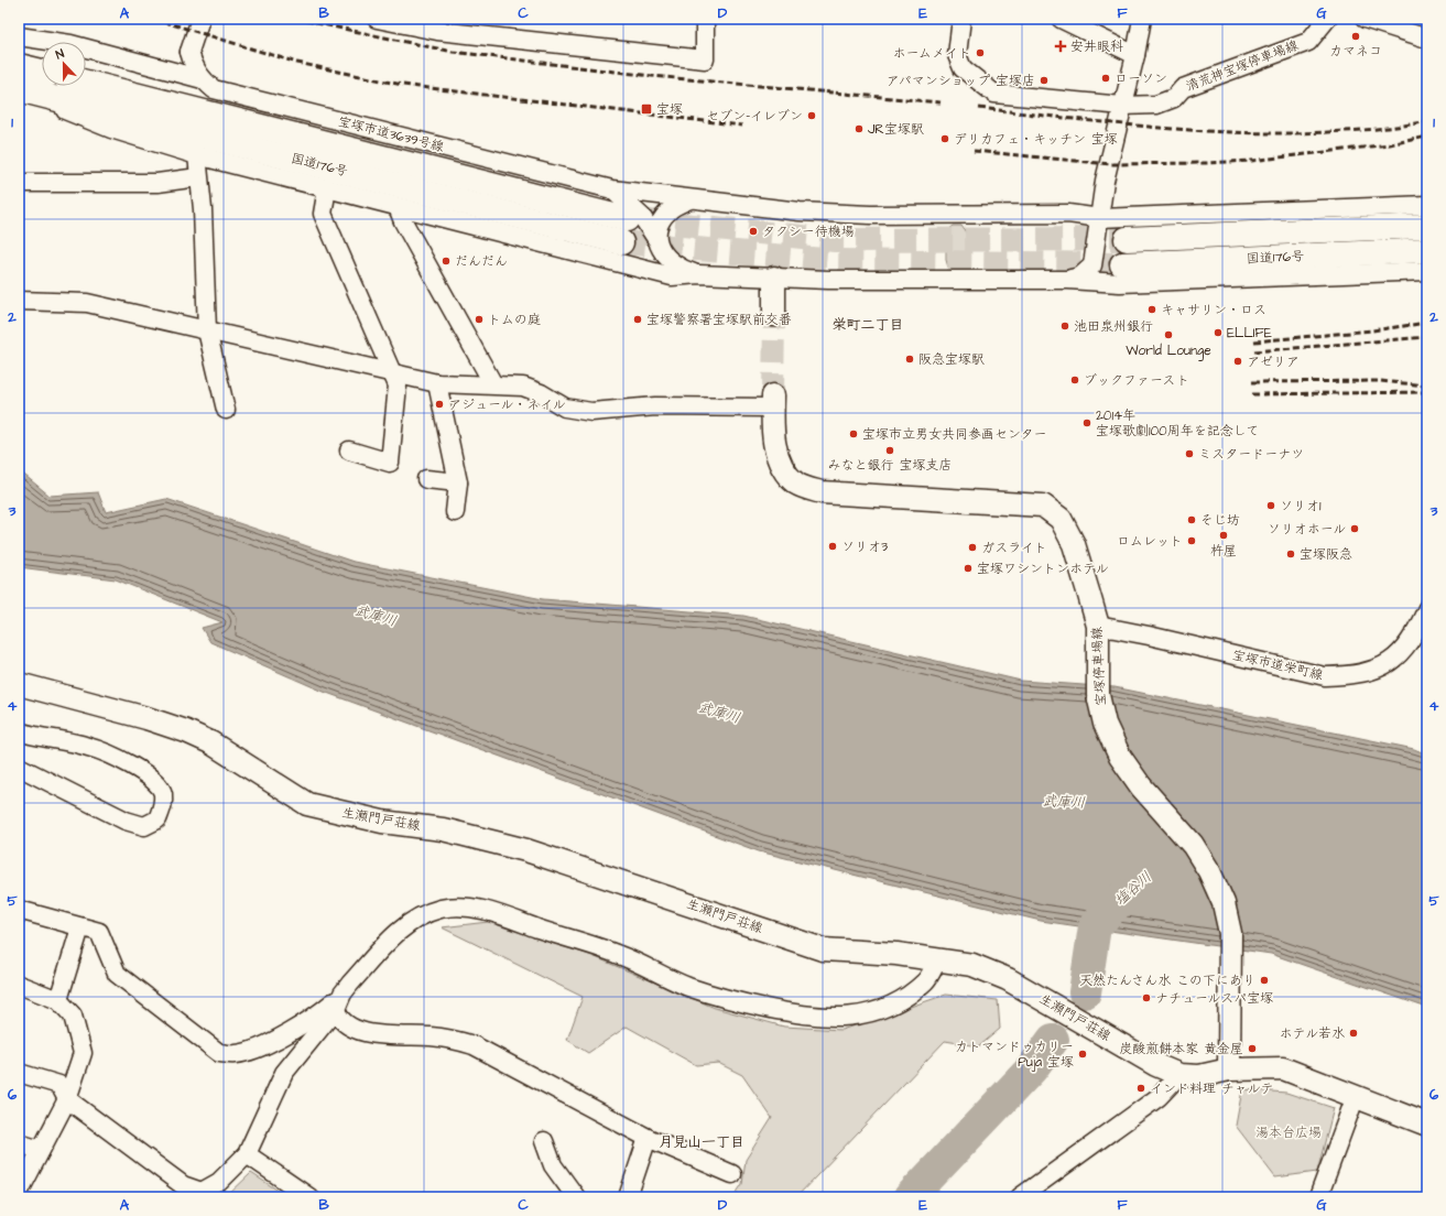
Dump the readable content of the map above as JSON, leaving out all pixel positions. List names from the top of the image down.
{
  "streets": {
    "highway": ["国道176号"],
    "main road": ["宝塚停車場線", "生瀬門戸荘線"],
    "street": ["清荒神宝塚停車場線", "宝塚市道3639号線", "宝塚市道栄町線"]
  },
  "crossings": [
    ["宝塚市道栄町線", "宝塚停車場線"],
    ["宝塚停車場線", "生瀬門戸荘線"]
  ],
  "districts": ["栄町二丁目", "月見山一丁目"],
  "water": ["武庫川", "塩谷川"],
  "parks": ["湯本台広場"],
  "places": {
    "other": [
      "カマネコ",
      "ホームメイト",
      "ローソン",
      "アパマンショップ 宝塚店",
      "セブン-イレブン",
      "JR宝塚駅",
      "デリカフェ・キッチン 宝塚",
      "タクシー待機場",
      "だんだん",
      "キャサリン・ロス",
      "トムの庭",
      "宝塚警察署宝塚駅前交番",
      "池田泉州銀行",
      "ELLIFE",
      "World Lounge",
      "阪急宝塚駅",
      "アゼリア",
      "ブックファースト",
      "アジュール・ネイル",
      "2014年 宝塚歌劇100周年を記念して",
      "宝塚市立男女共同参画センター",
      "みなと銀行 宝塚支店",
      "ミスタードーナツ",
      "ソリオ1",
      "そじ坊",
      "ソリオホール",
      "杵屋",
      "ロムレット",
      "ソリオ3",
      "ガスライト",
      "宝塚阪急",
      "宝塚ワシントンホテル",
      "天然たんさん水 この下にあり",
      "ナチュールスパ宝塚",
      "ホテル若水",
      "炭酸煎餅本家 黄金屋",
      "カトマンドゥカリー Puja 宝塚",
      "インド料理 チャルテ"
    ],
    "health": ["安井眼科"],
    "transit": ["宝塚"]
  },
  "north": "top",
  "grid": {
    "columns": [
      "A",
      "B",
      "C",
      "D",
      "E",
      "F",
      "G"
    ],
    "rows": [
      "1",
      "2",
      "3",
      "4",
      "5",
      "6"
    ]
  }
}
